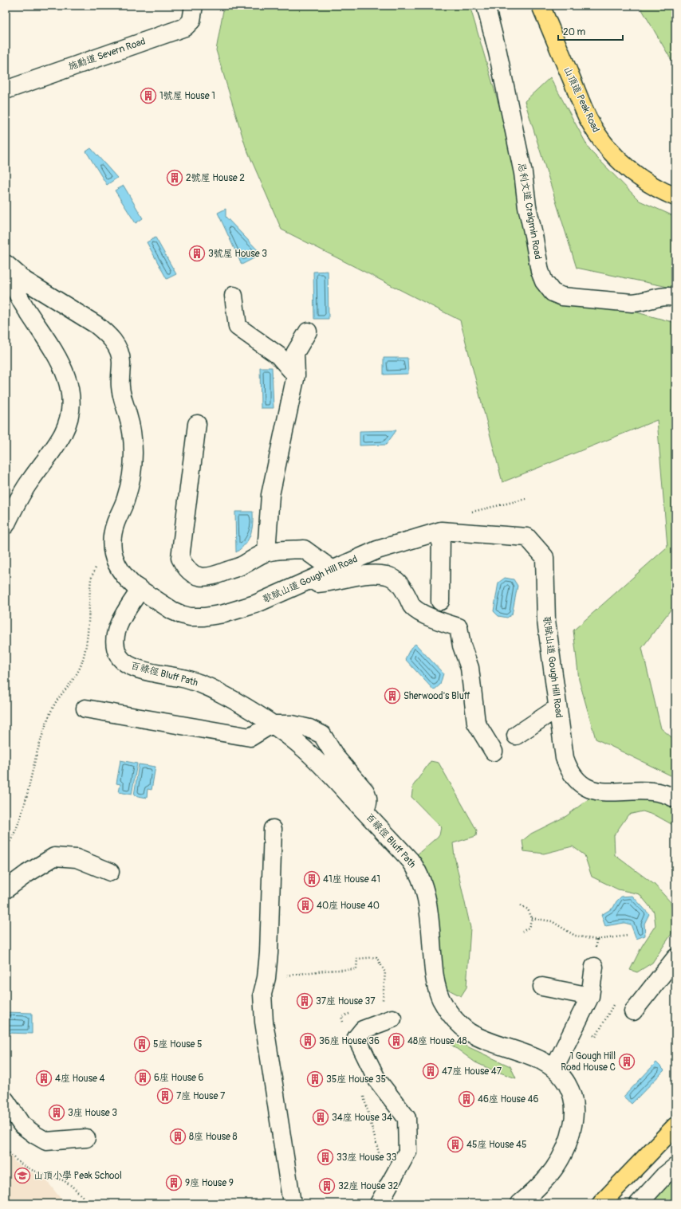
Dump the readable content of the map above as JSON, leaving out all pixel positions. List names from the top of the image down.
{
  "streets": {
    "main road": ["山頂道 Peak Road"],
    "street": [
      "施勳道 Severn Road",
      "忌利文道 Craigmin Road",
      "歌賦山道 Gough Hill Road",
      "百祿徑 Bluff Path"
    ]
  },
  "crossings": [
    ["歌賦山道 Gough Hill Road", "百祿徑 Bluff Path"]
  ],
  "places": {
    "building": [
      "1號屋 House 1",
      "2號屋 House 2",
      "3號屋 House 3",
      "Sherwood's Bluff",
      "41座 House 41",
      "40座 House 40",
      "37座 House 37",
      "36座 House 36",
      "48座 House 48",
      "5座 House 5",
      "1 Gough Hill Road House C",
      "47座 House 47",
      "6座 House 6",
      "4座 House 4",
      "35座 House 35",
      "7座 House 7",
      "46座 House 46",
      "3座 House 3",
      "34座 House 34",
      "8座 House 8",
      "45座 House 45",
      "33座 House 33",
      "9座 House 9",
      "32座 House 32"
    ],
    "school or university": ["山頂小學 Peak School"]
  },
  "scale_bar": "20 m"
}
